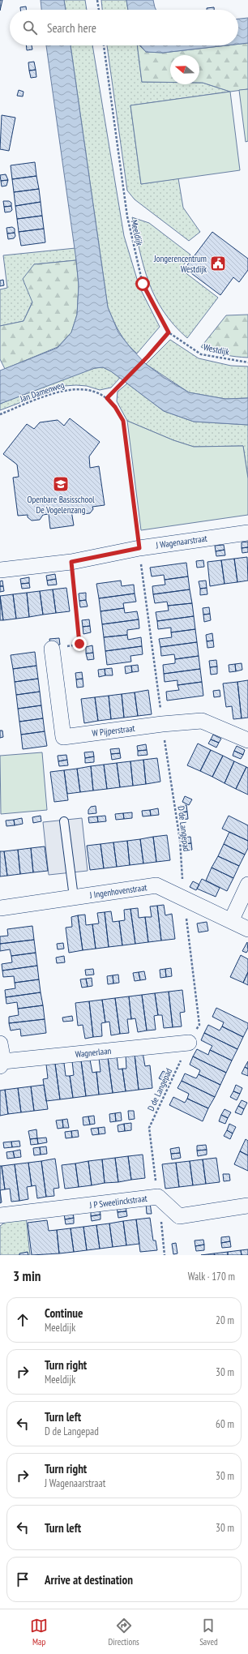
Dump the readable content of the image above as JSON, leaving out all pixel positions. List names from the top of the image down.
{
  "streets": {
    "street": [
      "J Wagenaarstraat",
      "W Pijperstraat",
      "J Ingenhovenstraat",
      "Wagnerlaan",
      "J P Sweelinckstraat"
    ],
    "path": [
      "Meeldijk",
      "Westdijk",
      "Jan Damenweg",
      "D de Langepad"
    ]
  },
  "crossings": [
    ["Meeldijk", "Westdijk"],
    ["Jan Damenweg", "D de Langepad"],
    ["J Wagenaarstraat", "D de Langepad"],
    ["W Pijperstraat", "D de Langepad"],
    ["D de Langepad", "J Ingenhovenstraat"],
    ["D de Langepad", "Wagnerlaan"],
    ["D de Langepad", "J P Sweelinckstraat"]
  ],
  "places": {
    "public building": ["Jongerencentrum Westdijk"],
    "school or university": ["Openbare Basisschool De Vogelenzang"]
  },
  "north": "left",
  "page": {
    "search": "Search here",
    "heading": ["3 min", "Walk · 170 m"],
    "list": [
      ["Continue", "Meeldijk", "20 m"],
      ["Turn right", "Meeldijk", "30 m"],
      ["Turn left", "D de Langepad", "60 m"],
      ["Turn right", "J Wagenaarstraat", "30 m"],
      ["Turn left", "30 m"],
      "Arrive at destination"
    ],
    "nav": ["Map", "Directions", "Saved"]
  }
}
